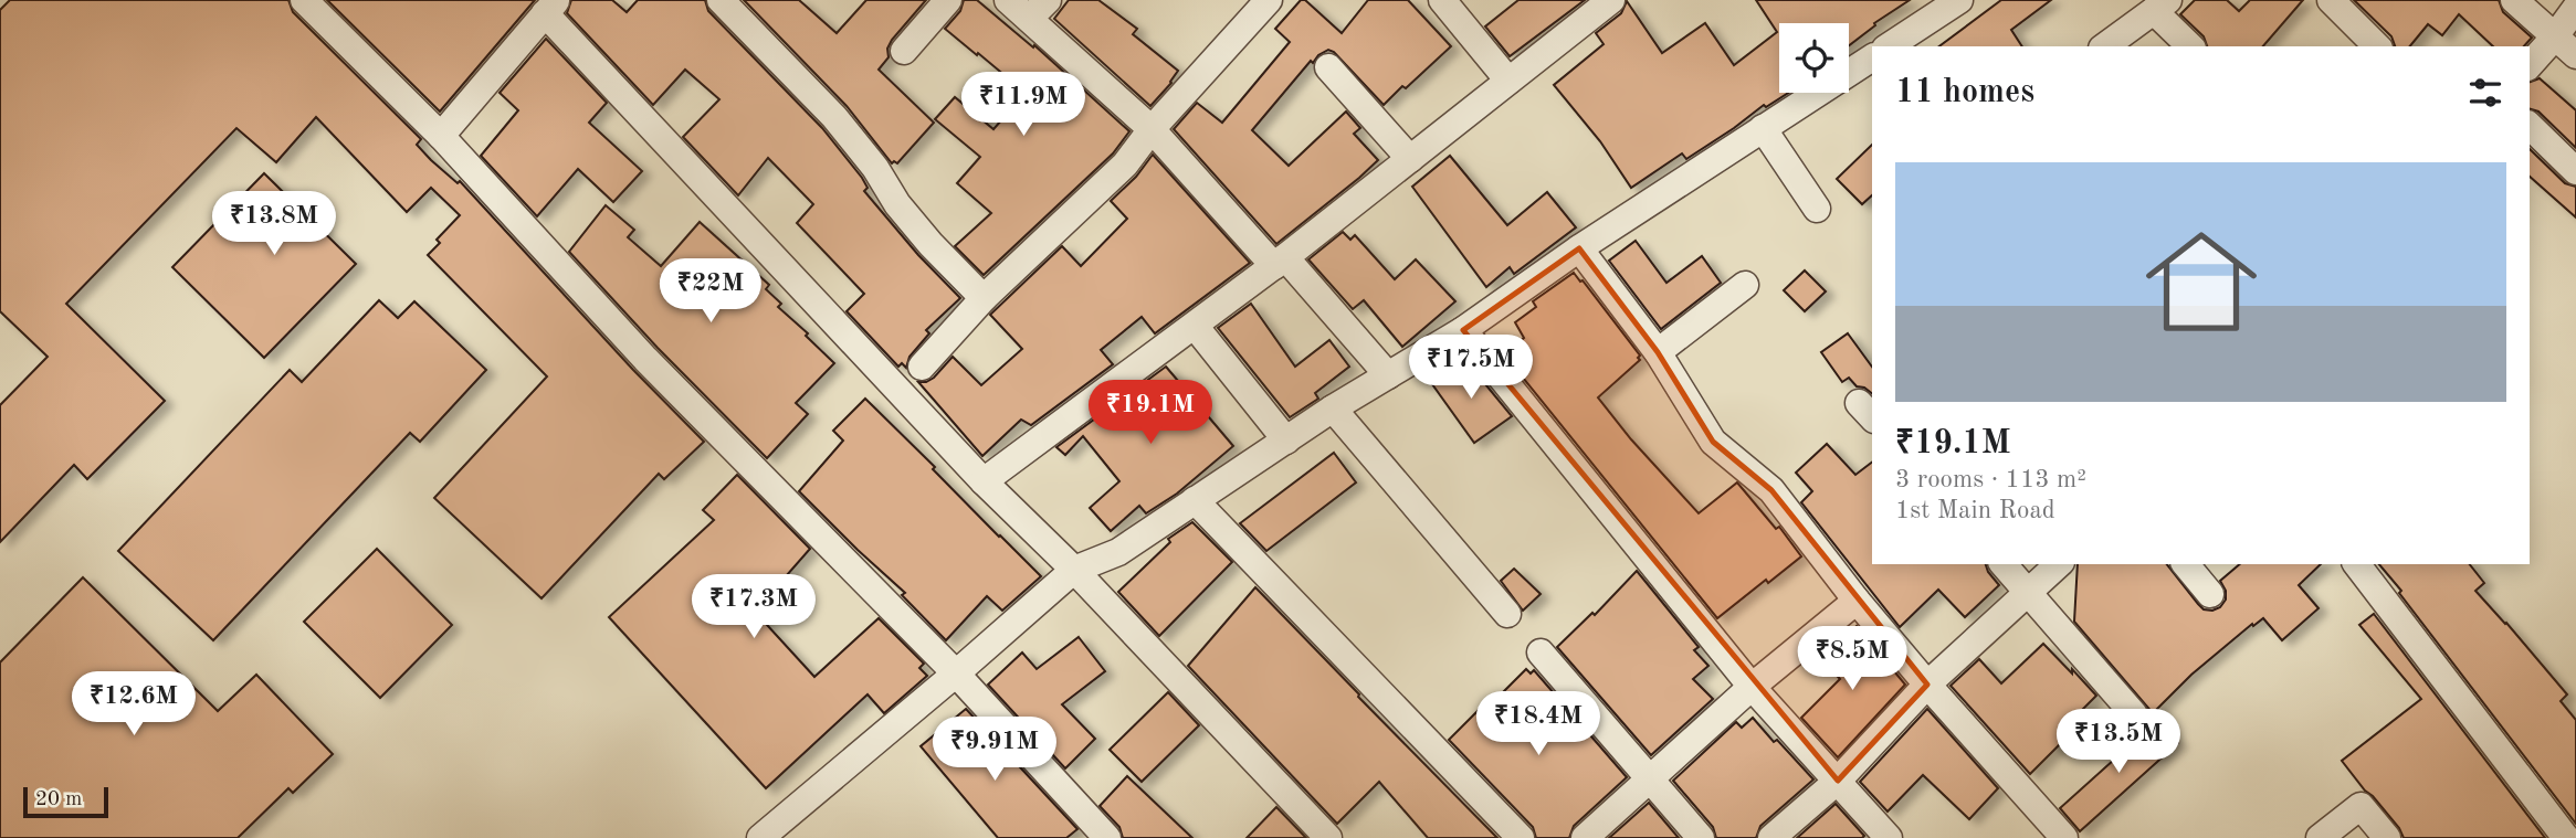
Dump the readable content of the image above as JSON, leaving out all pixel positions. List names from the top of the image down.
{
  "scale_bar": "20 m",
  "page": {
    "heading": "11 homes",
    "price": [
      "₹11.9M",
      "₹13.8M",
      "₹22M",
      "₹17.5M",
      "₹19.1M",
      "₹17.3M",
      "₹8.5M",
      "₹12.6M",
      "₹18.4M",
      "₹13.5M",
      "₹9.91M"
    ],
    "list": [
      {
        "name": "₹19.1M",
        "note": "3 rooms · 113 m² · 1st Main Road"
      }
    ],
    "scale": "20 m"
  }
}
